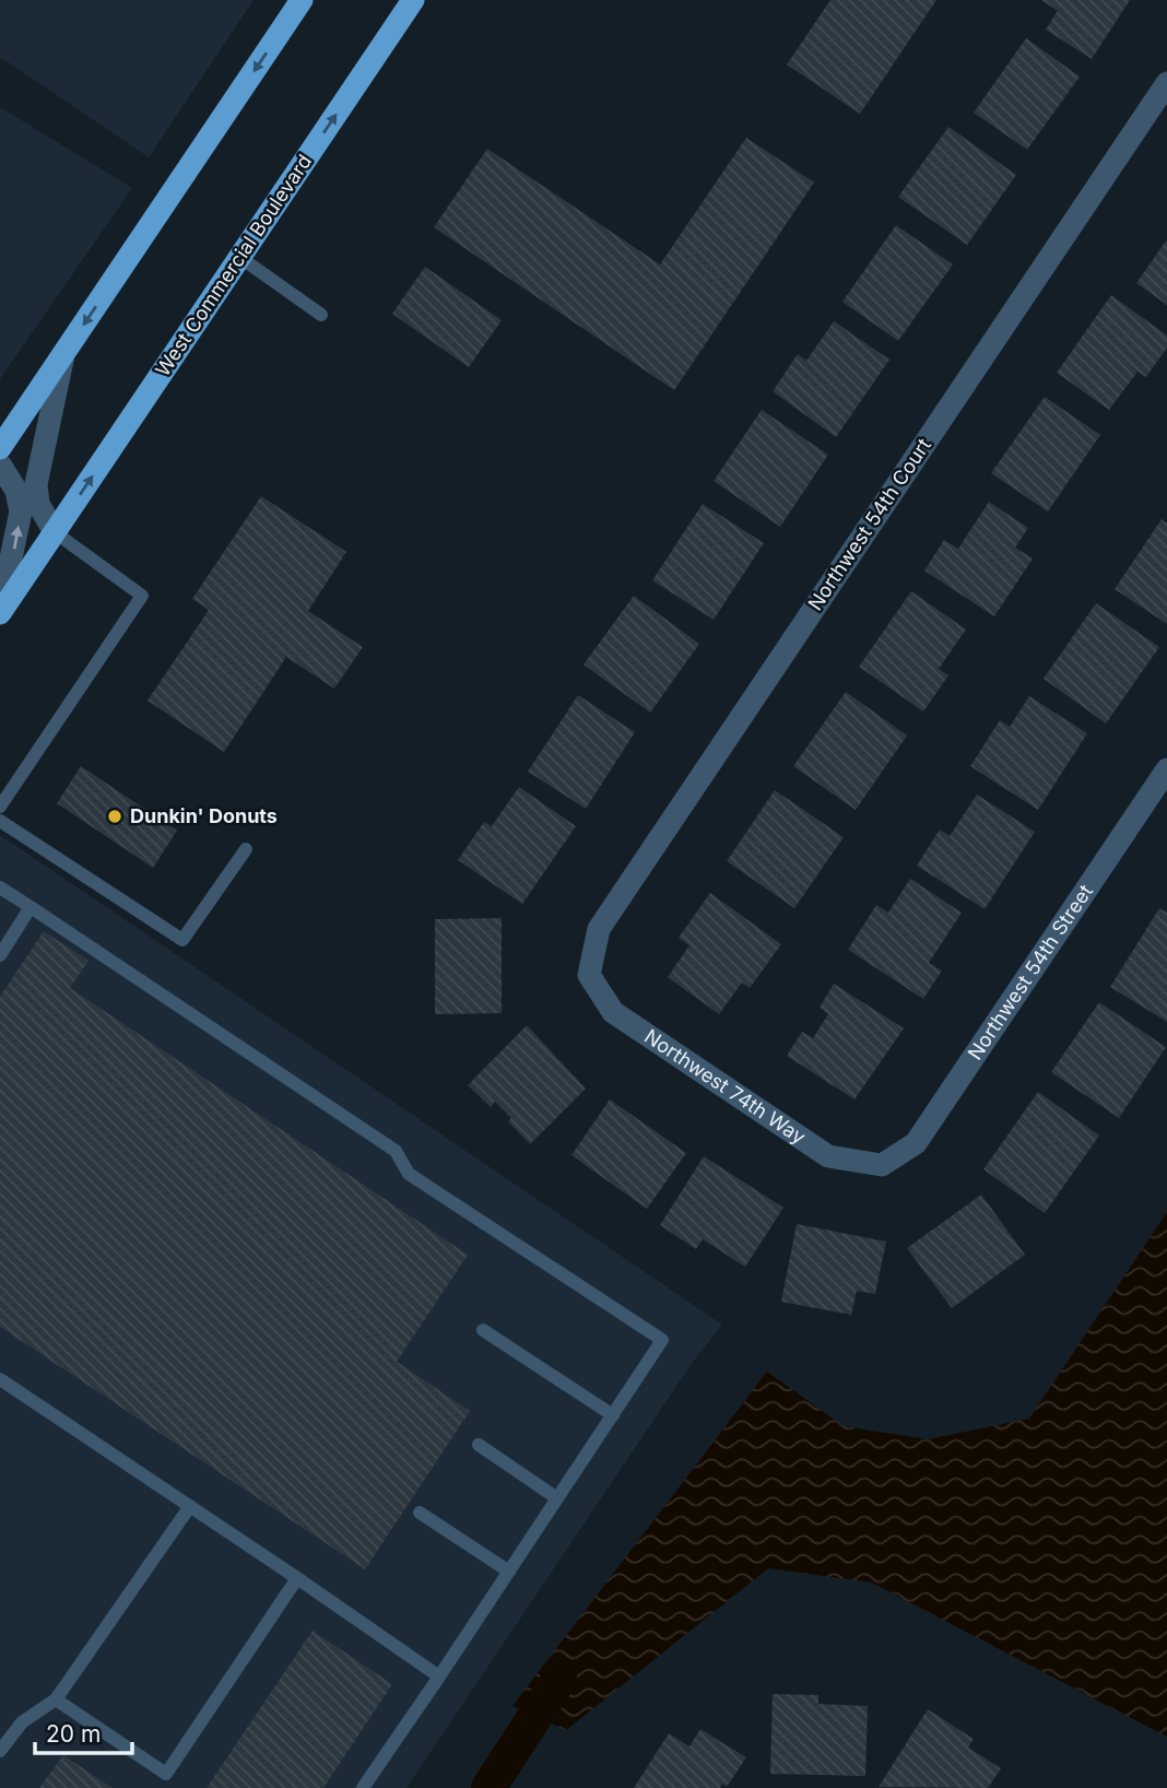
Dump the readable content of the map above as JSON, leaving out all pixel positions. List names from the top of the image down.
{
  "streets": {
    "highway": ["West Commercial Boulevard"],
    "street": ["Northwest 54th Court", "Northwest 54th Street", "Northwest 74th Way"]
  },
  "crossings": [
    ["Northwest 54th Court", "Northwest 74th Way"],
    ["Northwest 54th Street", "Northwest 74th Way"]
  ],
  "places": ["Dunkin' Donuts"],
  "scale_bar": "20 m"
}
